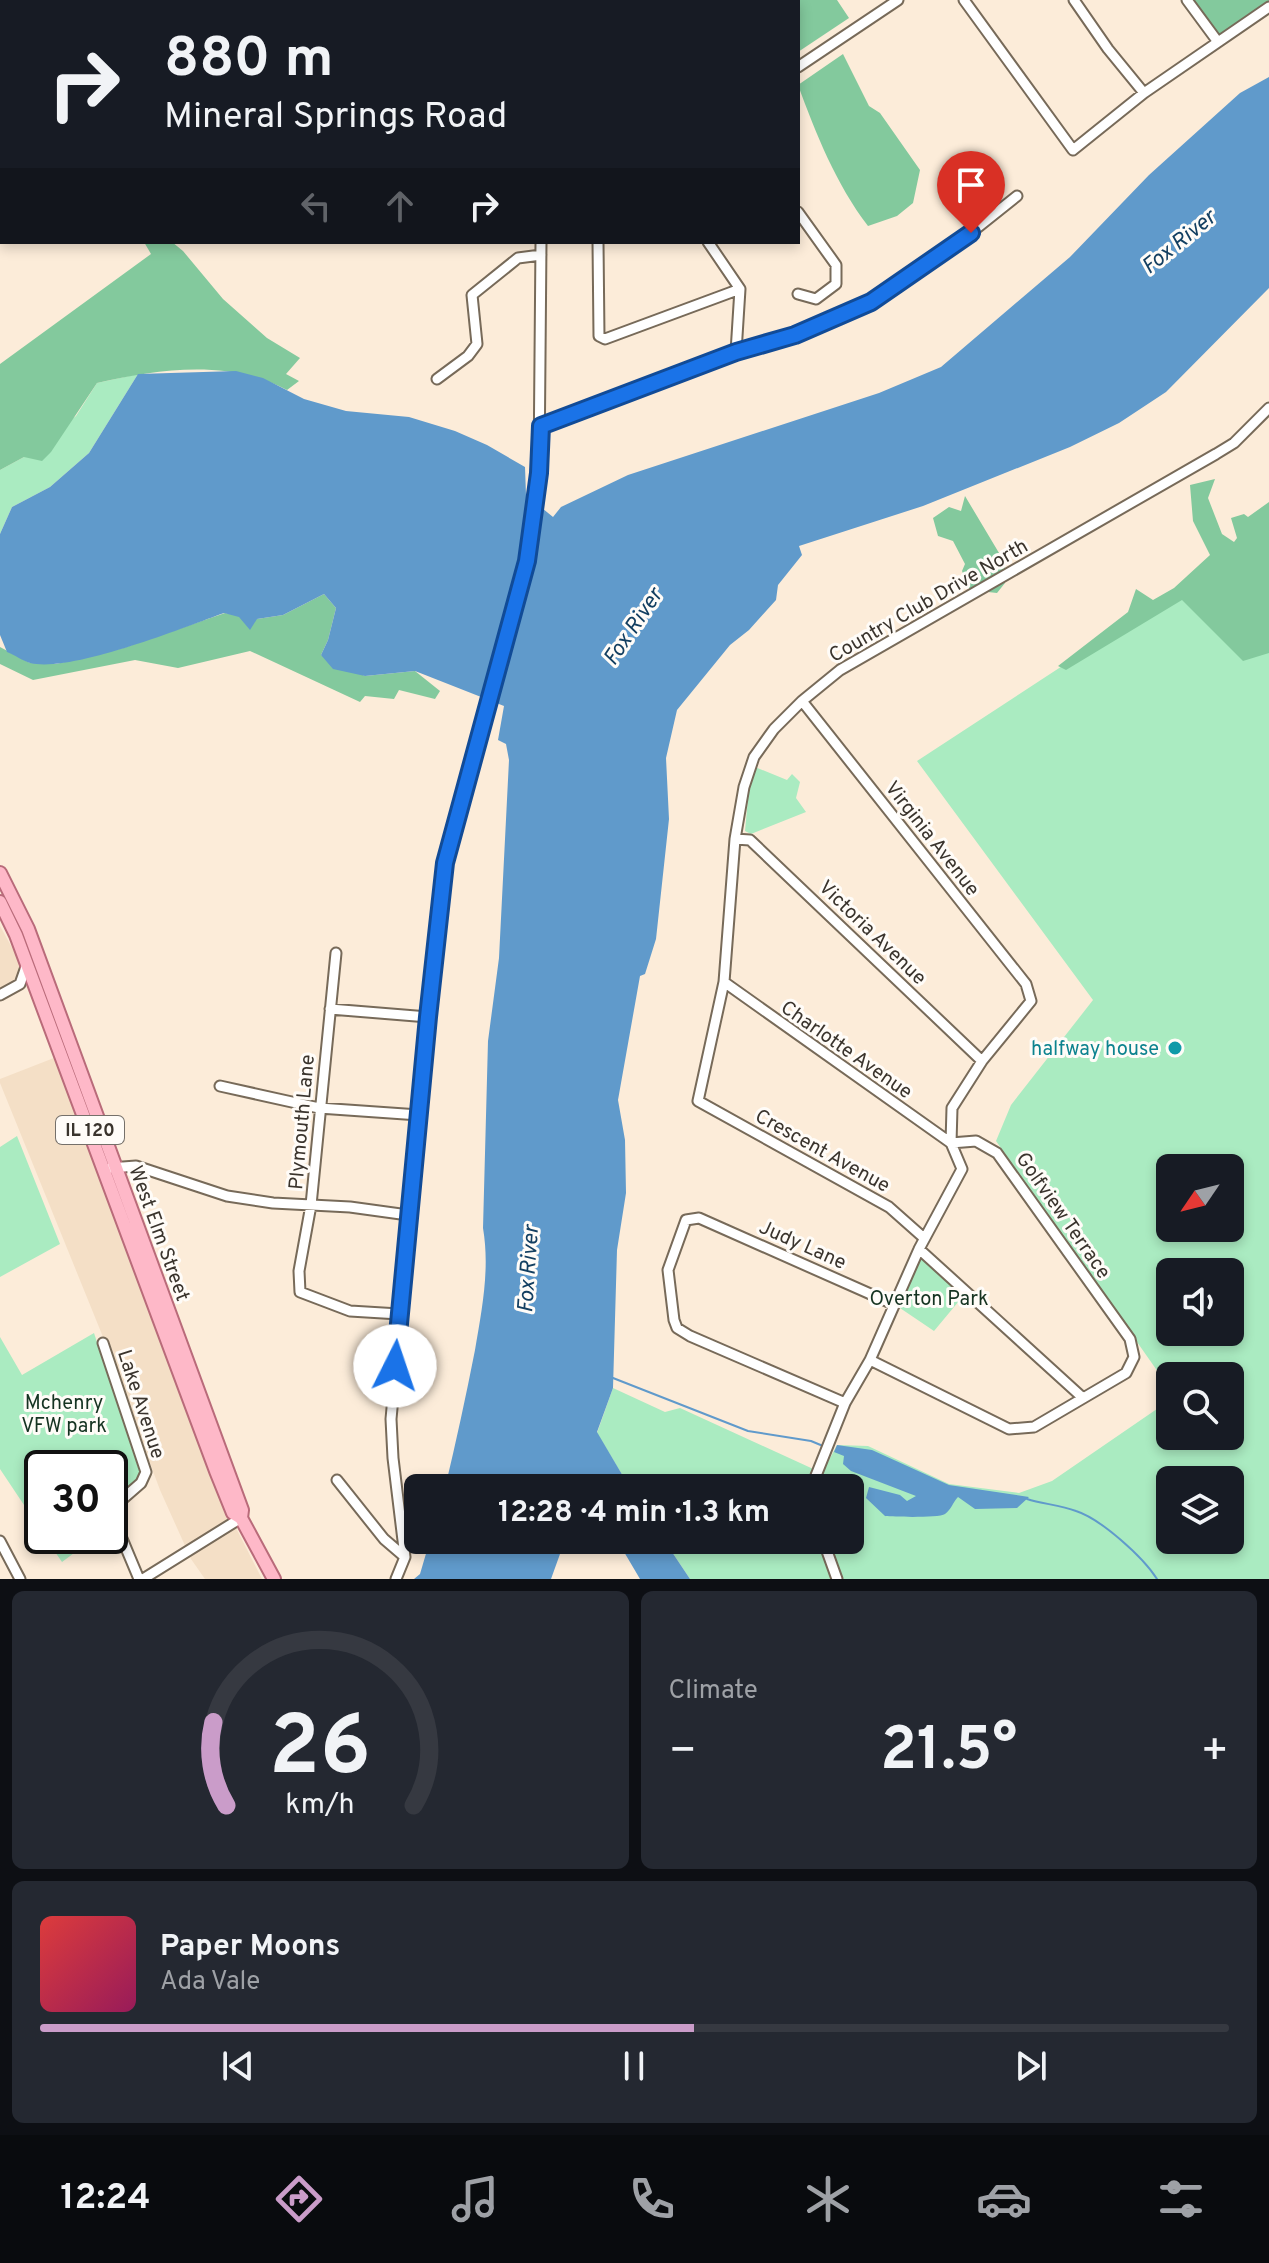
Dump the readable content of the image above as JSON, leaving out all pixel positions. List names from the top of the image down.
{
  "streets": {
    "main road": ["IL 120", "West Elm Street"],
    "street": [
      "Country Club Drive North",
      "Virginia Avenue",
      "Victoria Avenue",
      "Charlotte Avenue",
      "Plymouth Lane",
      "Crescent Avenue",
      "Golfview Terrace",
      "Judy Lane",
      "Lake Avenue"
    ]
  },
  "crossings": [
    ["Country Club Drive North", "Virginia Avenue"],
    ["Country Club Drive North", "Victoria Avenue"],
    ["Country Club Drive North", "Charlotte Avenue"],
    ["Country Club Drive North", "Crescent Avenue"],
    ["Virginia Avenue", "Victoria Avenue"],
    ["Charlotte Avenue", "Golfview Terrace"]
  ],
  "water": ["Fox River"],
  "parks": ["Overton Park", "Mchenry VFW park"],
  "places": ["halfway house"],
  "north": "bottom left",
  "page": {
    "turn": ["880 m", "Mineral Springs Road"],
    "limit": "30",
    "trip": "12:28 · 4 min · 1.3 km",
    "tile": "Climate",
    "heat": ["−", "21.5°", "+"],
    "song": ["Paper Moons", "Ada Vale"],
    "tabs": "12:24",
    "gauge": ["26", "km/h"]
  }
}
